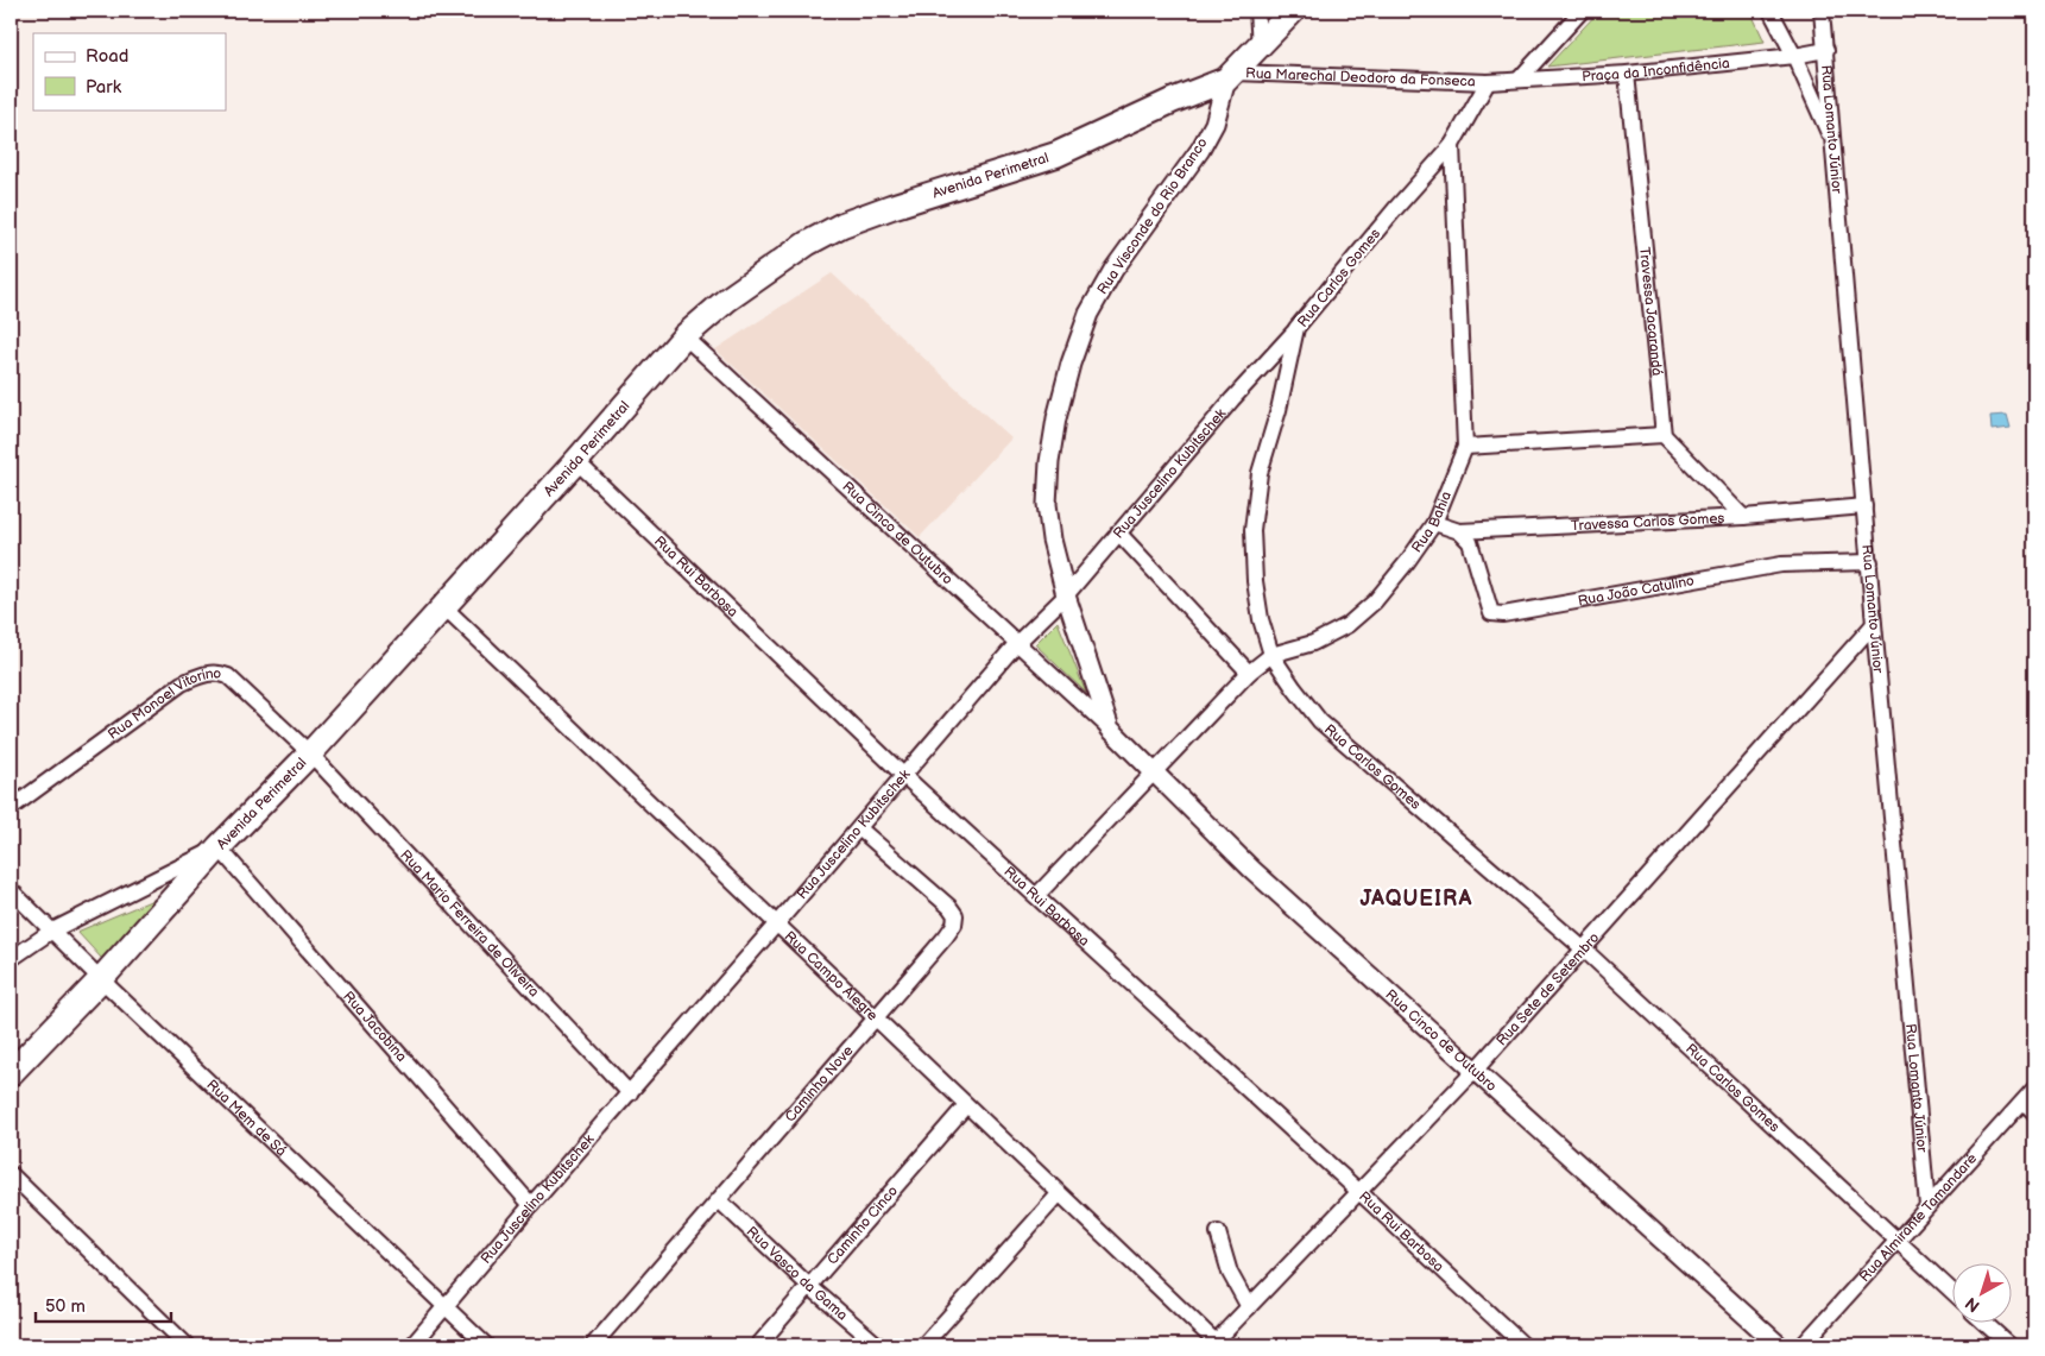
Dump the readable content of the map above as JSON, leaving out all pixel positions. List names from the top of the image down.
{
  "streets": {
    "main road": ["Avenida Perimetral"],
    "street": [
      "Praça da Inconfidência",
      "Rua Marechal Deodoro da Fonseca",
      "Rua Lomanto Júnior",
      "Rua Visconde do Rio Branco",
      "Rua Carlos Gomes",
      "Travessa Jacarandá",
      "Rua Juscelino Kubitschek",
      "Rua Bahia",
      "Travessa Carlos Gomes",
      "Rua Cinco de Outubro",
      "Rua Rui Barbosa",
      "Rua João Catulino",
      "Rua Monoel Vitorino",
      "Rua Mario Ferreira de Oliveira",
      "Rua Campo Alegre",
      "Rua Sete de Setembro",
      "Rua Jacobina",
      "Caminho Nove",
      "Rua Mem de Sá",
      "Rua Almirante Tamandaré",
      "Caminho Cinco",
      "Rua Vasco da Gama"
    ]
  },
  "crossings": [
    ["Praça da Inconfidência", "Rua Marechal Deodoro da Fonseca"],
    ["Praça da Inconfidência", "Rua Lomanto Júnior"],
    ["Praça da Inconfidência", "Rua Carlos Gomes"],
    ["Praça da Inconfidência", "Travessa Jacarandá"],
    ["Rua Marechal Deodoro da Fonseca", "Avenida Perimetral"],
    ["Rua Marechal Deodoro da Fonseca", "Rua Visconde do Rio Branco"],
    ["Rua Marechal Deodoro da Fonseca", "Rua Carlos Gomes"],
    ["Rua Lomanto Júnior", "Travessa Carlos Gomes"],
    ["Rua Lomanto Júnior", "Rua João Catulino"],
    ["Rua Lomanto Júnior", "Rua Sete de Setembro"],
    ["Rua Lomanto Júnior", "Rua Almirante Tamandaré"],
    ["Avenida Perimetral", "Rua Visconde do Rio Branco"],
    ["Avenida Perimetral", "Rua Cinco de Outubro"],
    ["Avenida Perimetral", "Rua Rui Barbosa"],
    ["Avenida Perimetral", "Rua Monoel Vitorino"],
    ["Avenida Perimetral", "Rua Mario Ferreira de Oliveira"],
    ["Avenida Perimetral", "Rua Campo Alegre"],
    ["Avenida Perimetral", "Rua Jacobina"],
    ["Avenida Perimetral", "Rua Mem de Sá"],
    ["Rua Visconde do Rio Branco", "Rua Juscelino Kubitschek"],
    ["Rua Visconde do Rio Branco", "Rua Cinco de Outubro"],
    ["Rua Carlos Gomes", "Rua Juscelino Kubitschek"],
    ["Rua Carlos Gomes", "Rua Bahia"],
    ["Rua Carlos Gomes", "Rua Sete de Setembro"],
    ["Rua Carlos Gomes", "Rua Almirante Tamandaré"],
    ["Rua Juscelino Kubitschek", "Rua Cinco de Outubro"],
    ["Rua Juscelino Kubitschek", "Rua Rui Barbosa"],
    ["Rua Juscelino Kubitschek", "Rua Mario Ferreira de Oliveira"],
    ["Rua Juscelino Kubitschek", "Rua Campo Alegre"],
    ["Rua Juscelino Kubitschek", "Rua Jacobina"],
    ["Rua Juscelino Kubitschek", "Caminho Nove"],
    ["Rua Juscelino Kubitschek", "Rua Mem de Sá"],
    ["Rua Bahia", "Travessa Carlos Gomes"],
    ["Rua Bahia", "Rua Cinco de Outubro"],
    ["Rua Bahia", "Rua Rui Barbosa"],
    ["Travessa Carlos Gomes", "Rua João Catulino"],
    ["Rua Cinco de Outubro", "Rua Sete de Setembro"],
    ["Rua Rui Barbosa", "Rua Sete de Setembro"],
    ["Rua Monoel Vitorino", "Rua Mario Ferreira de Oliveira"],
    ["Rua Campo Alegre", "Rua Sete de Setembro"],
    ["Rua Campo Alegre", "Caminho Nove"],
    ["Rua Campo Alegre", "Caminho Cinco"],
    ["Caminho Nove", "Rua Vasco da Gama"],
    ["Caminho Cinco", "Rua Vasco da Gama"]
  ],
  "districts": ["JAQUEIRA"],
  "legend": ["Road", "Park"],
  "scale_bar": "50 m",
  "north": "bottom left"
}
